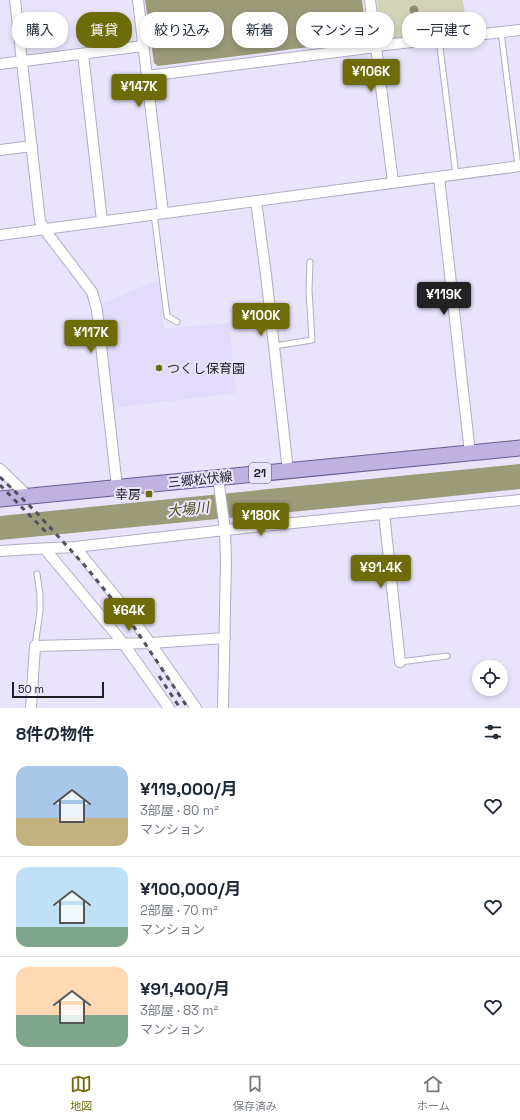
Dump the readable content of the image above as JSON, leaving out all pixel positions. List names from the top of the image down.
{
  "streets": {
    "main road": ["21", "三郷松伏線"]
  },
  "water": ["大場川"],
  "places": {
    "other": ["つくし保育園"],
    "transit": ["幸房"]
  },
  "scale_bar": "50 m",
  "page": {
    "chip": [
      "購入",
      "賃貸",
      "絞り込み",
      "新着",
      "マンション",
      "一戸建て"
    ],
    "price": [
      "¥106K",
      "¥147K",
      "¥119K",
      "¥100K",
      "¥117K",
      "¥180K",
      "¥91.4K",
      "¥64K"
    ],
    "scale": "50 m",
    "heading": "8件の物件",
    "list": [
      {
        "name": "¥119,000/月",
        "note": "3部屋 · 80 m² · マンション"
      },
      {
        "name": "¥100,000/月",
        "note": "2部屋 · 70 m² · マンション"
      },
      {
        "name": "¥91,400/月",
        "note": "3部屋 · 83 m² · マンション"
      }
    ],
    "tabs": ["地図", "保存済み", "ホーム"]
  }
}
